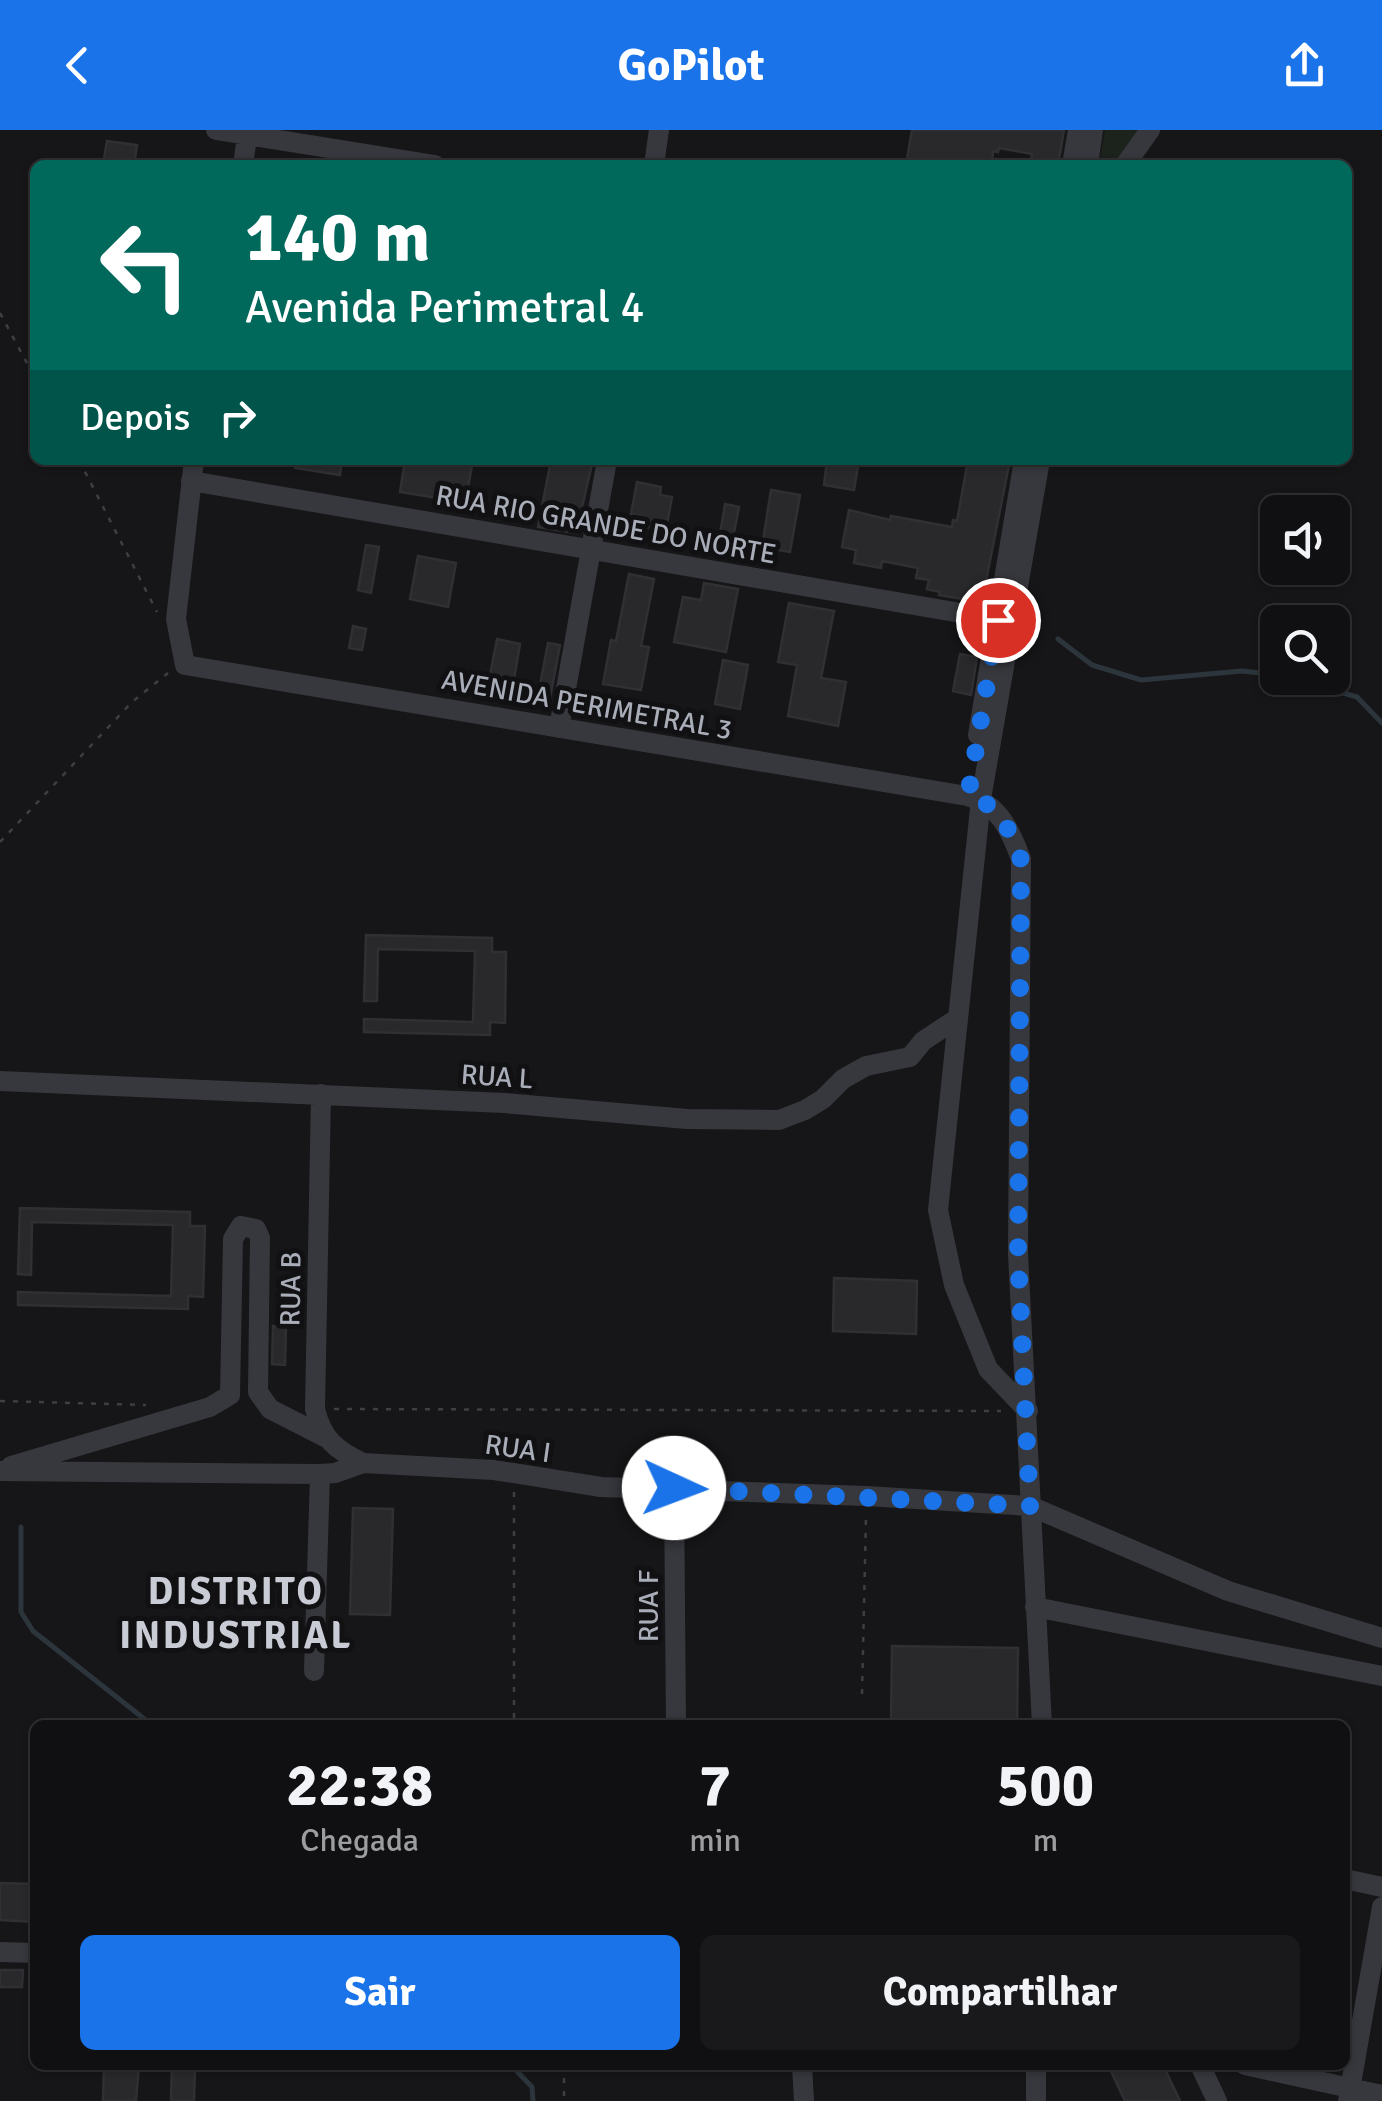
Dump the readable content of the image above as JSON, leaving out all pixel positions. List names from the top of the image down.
{
  "streets": {
    "street": [
      "RUA RIO GRANDE DO NORTE",
      "AVENIDA PERIMETRAL 3",
      "RUA L",
      "RUA B",
      "RUA I",
      "RUA F"
    ]
  },
  "crossings": [
    ["RUA L", "RUA B"],
    ["RUA I", "RUA F"]
  ],
  "districts": ["DISTRITO INDUSTRIAL"],
  "page": {
    "header": "GoPilot",
    "turn": ["140 m", "Avenida Perimetral 4"],
    "then": "Depois",
    "eta": [
      "22:38",
      "Chegada",
      "7",
      "min",
      "500",
      "m"
    ],
    "buttons": ["Sair", "Compartilhar"]
  }
}
